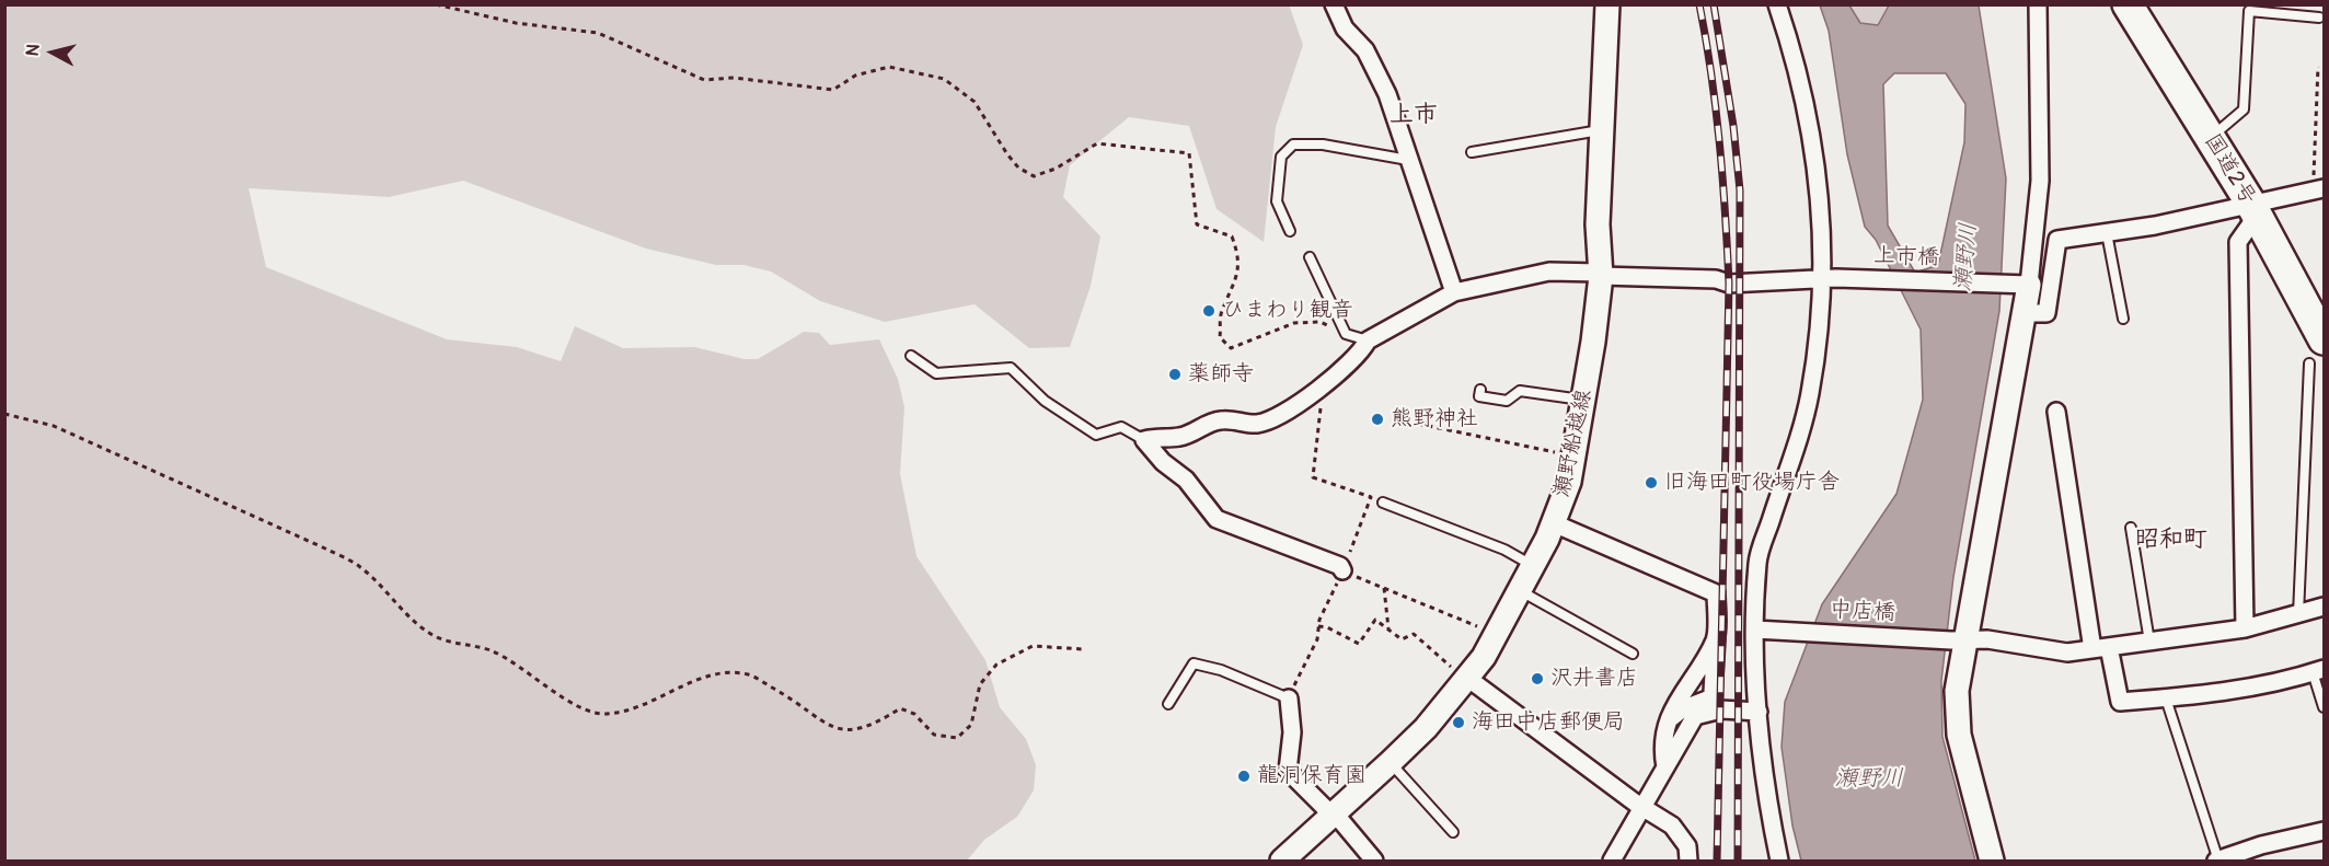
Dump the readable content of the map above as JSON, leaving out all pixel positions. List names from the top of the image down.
{
  "streets": {
    "highway": ["国道2号"],
    "main road": ["瀬野船越線"],
    "street": ["上市橋", "中店橋"]
  },
  "crossings": [
    ["上市橋", "瀬野船越線"]
  ],
  "districts": ["上市", "昭和町"],
  "water": ["瀬野川"],
  "places": [
    "ひまわり観音",
    "薬師寺",
    "熊野神社",
    "旧海田町役場庁舎",
    "沢井書店",
    "海田中店郵便局",
    "龍洞保育園"
  ],
  "north": "left"
}
